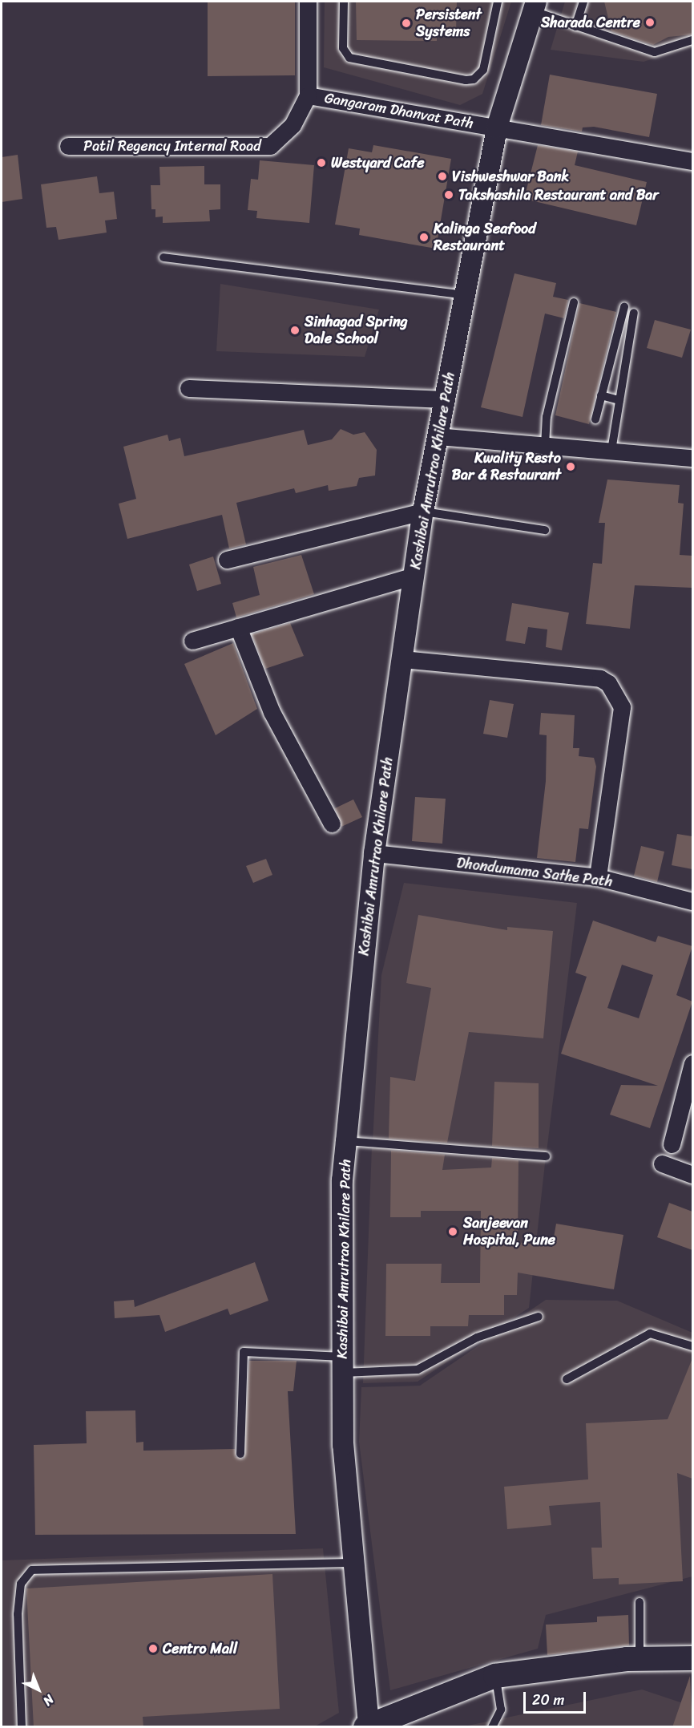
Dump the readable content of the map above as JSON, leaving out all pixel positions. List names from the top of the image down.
{
  "streets": {
    "street": [
      "Gangaram Dhanvat Path",
      "Patil Regency Internal Road",
      "Kashibai Amrutrao Khilare Path",
      "Dhondumama Sathe Path"
    ]
  },
  "crossings": [
    ["Gangaram Dhanvat Path", "Patil Regency Internal Road"],
    ["Gangaram Dhanvat Path", "Kashibai Amrutrao Khilare Path"],
    ["Kashibai Amrutrao Khilare Path", "Dhondumama Sathe Path"]
  ],
  "places": [
    "Sharada Centre",
    "Persistent Systems",
    "Westyard Cafe",
    "Vishweshwar Bank",
    "Takshashila Restaurant and Bar",
    "Kalinga Seafood Restaurant",
    "Sinhagad Spring Dale School",
    "Kwality Resto Bar & Restaurant",
    "Sanjeevan Hospital, Pune",
    "Centro Mall"
  ],
  "scale_bar": "20 m",
  "north": "bottom right"
}
